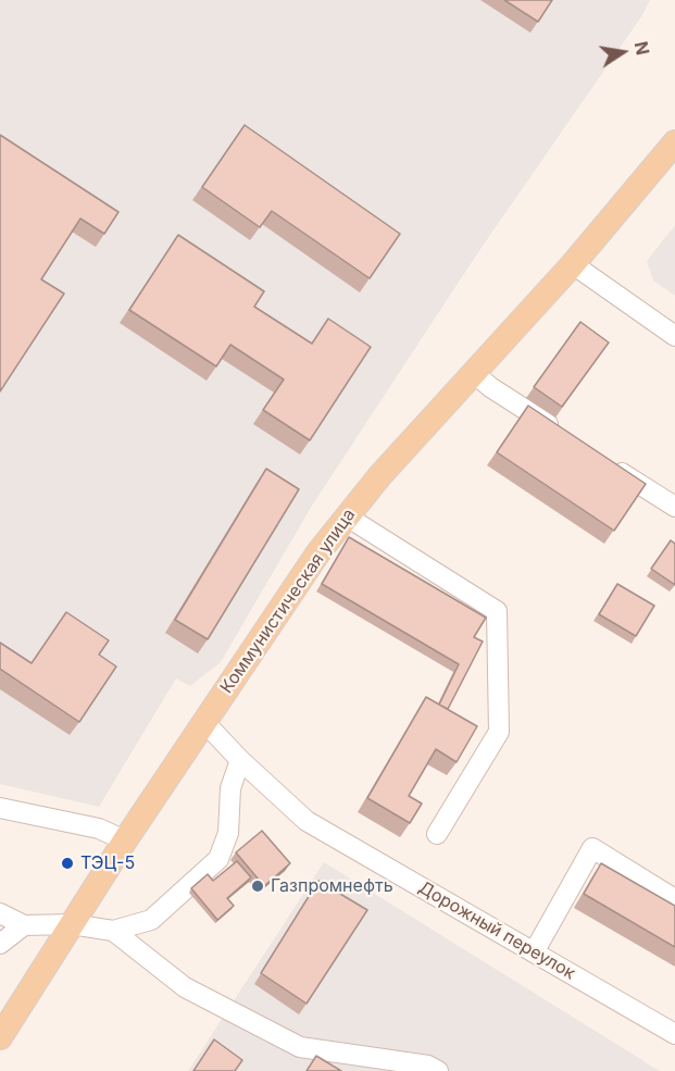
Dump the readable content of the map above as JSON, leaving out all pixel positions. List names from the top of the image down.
{
  "streets": {
    "main road": ["Коммунистическая улица"],
    "street": ["Дорожный переулок"]
  },
  "crossings": [
    ["Коммунистическая улица", "Дорожный переулок"]
  ],
  "places": ["ТЭЦ-5", "Газпромнефть"],
  "north": "right"
}
